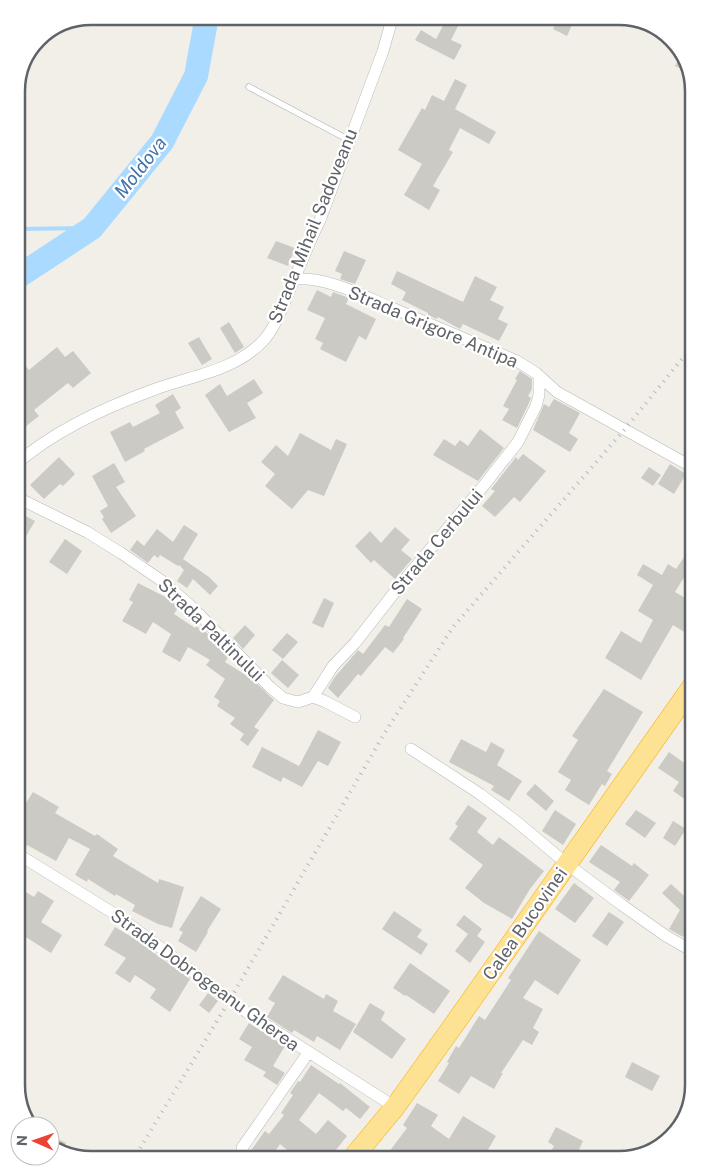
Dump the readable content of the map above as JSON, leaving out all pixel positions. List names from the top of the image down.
{
  "streets": {
    "highway": ["Calea Bucovinei"],
    "street": [
      "Strada Mihail Sadoveanu",
      "Strada Grigore Antipa",
      "Strada Cerbului",
      "Strada Paltinului",
      "Strada Dobrogeanu Gherea"
    ]
  },
  "crossings": [
    ["Strada Mihail Sadoveanu", "Strada Grigore Antipa"],
    ["Strada Grigore Antipa", "Strada Cerbului"],
    ["Strada Cerbului", "Strada Paltinului"],
    ["Calea Bucovinei", "Strada Dobrogeanu Gherea"]
  ],
  "water": ["Moldova"],
  "north": "left"
}
